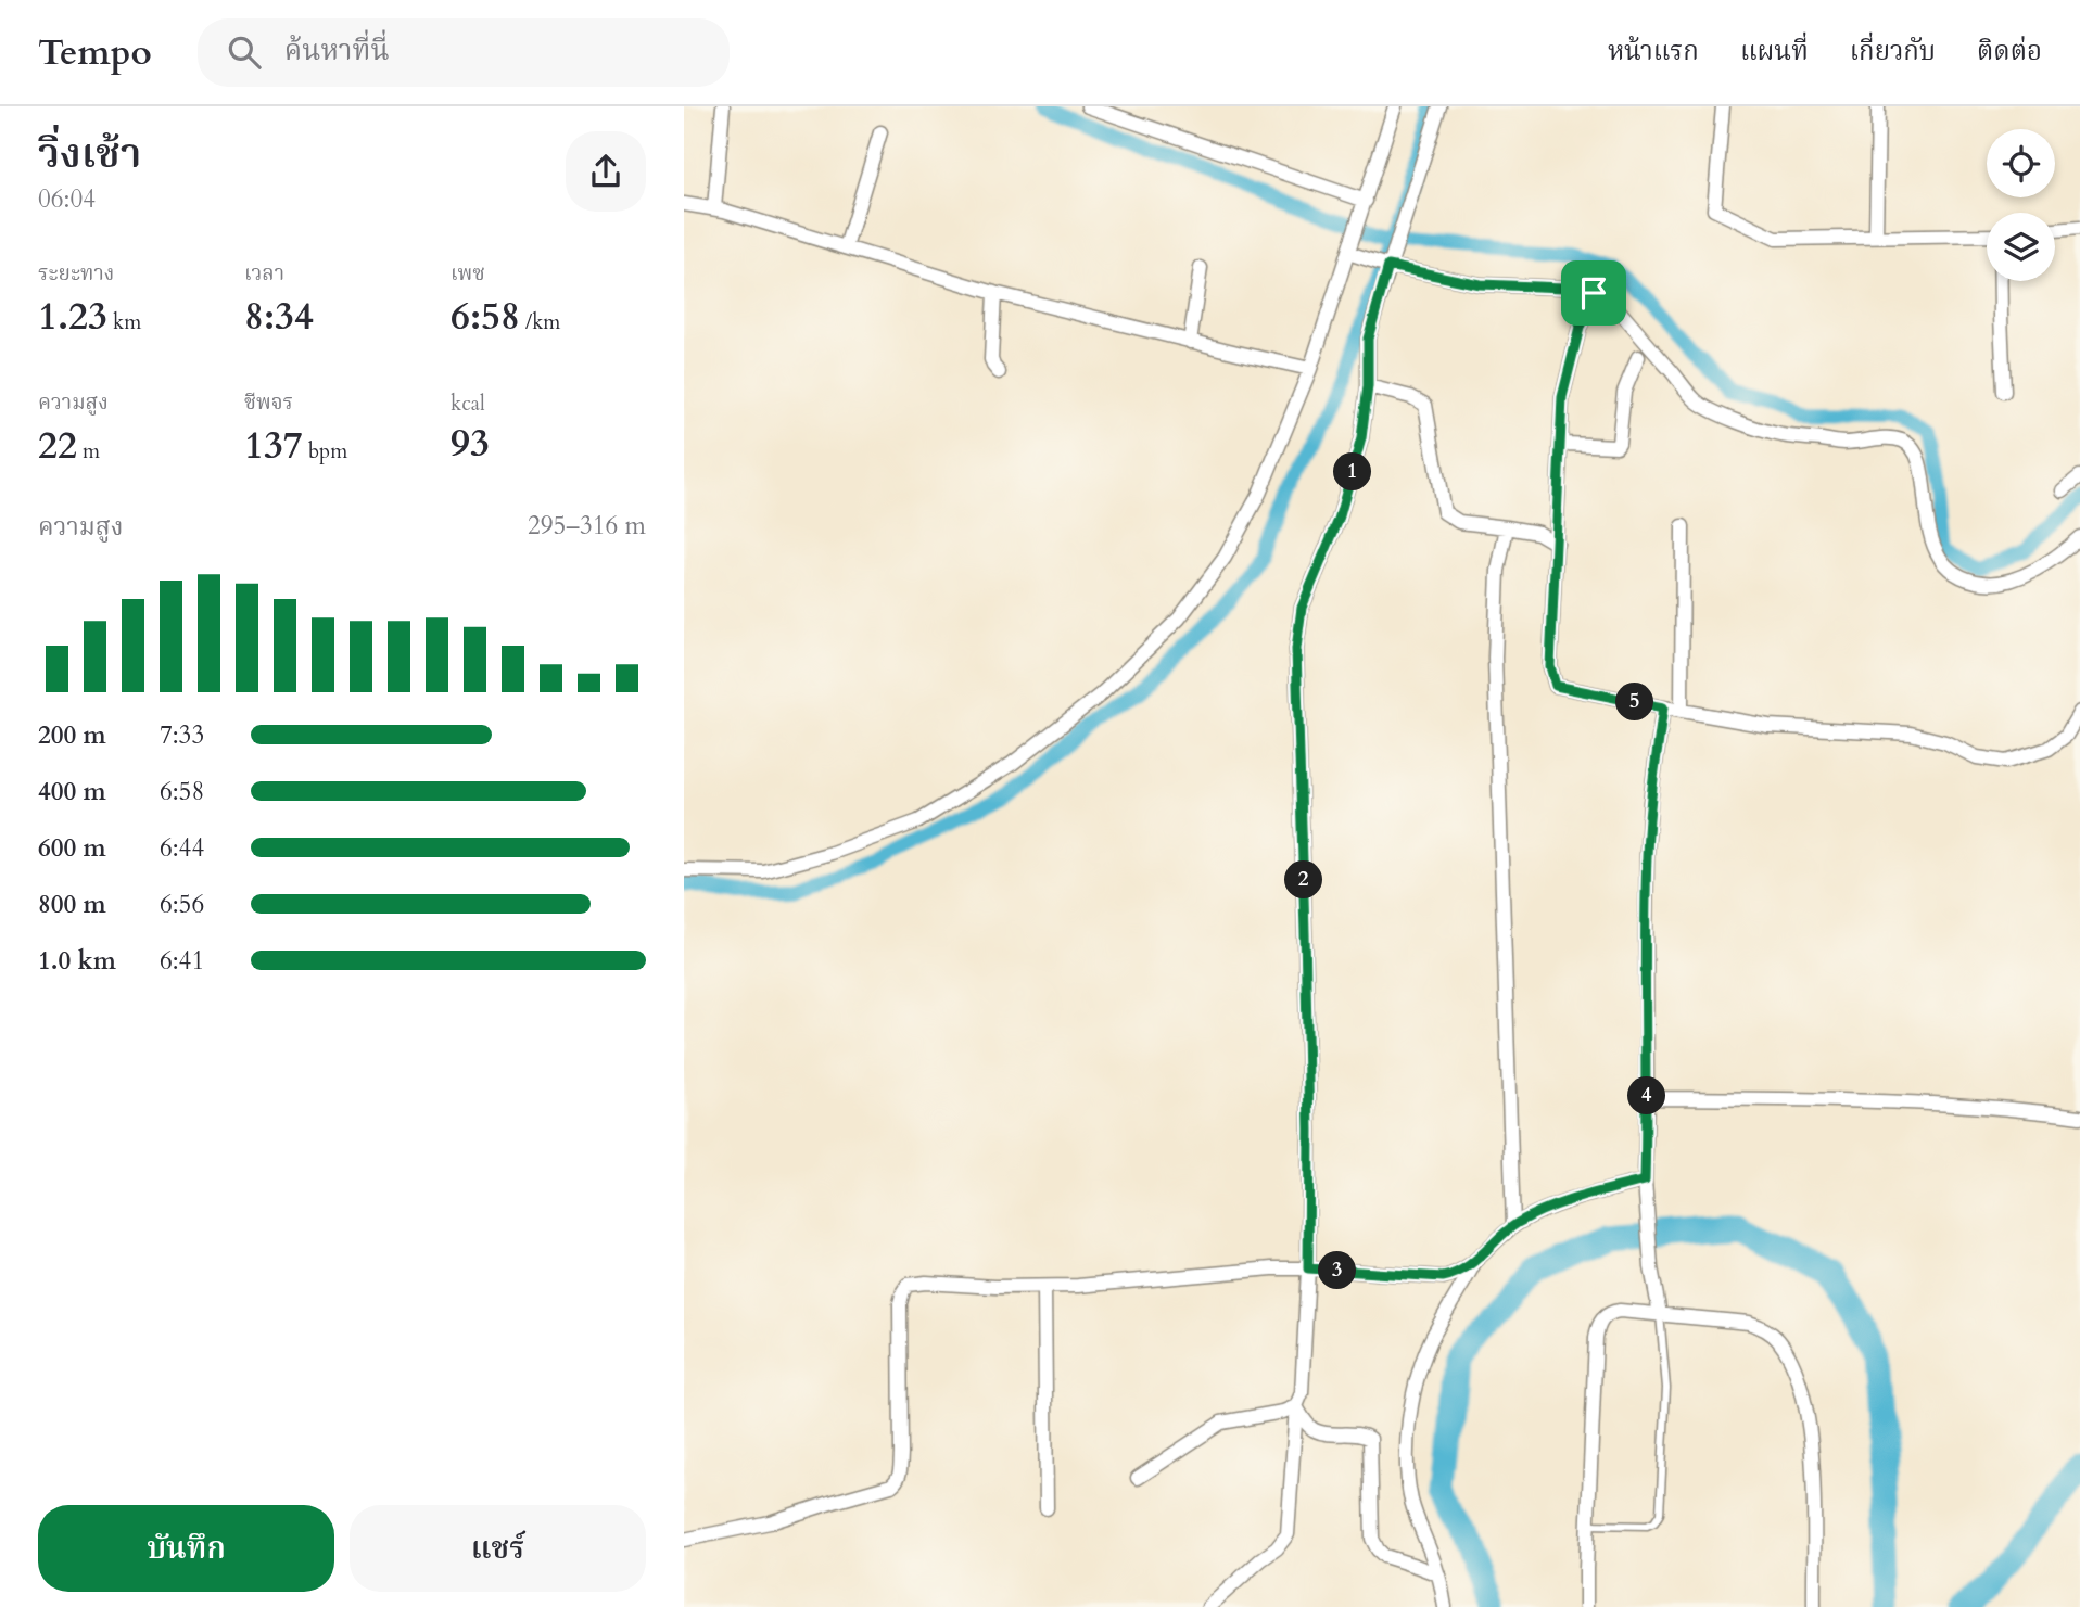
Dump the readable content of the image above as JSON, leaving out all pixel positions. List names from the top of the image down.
{
  "page": {
    "header": "Tempo",
    "search": "ค้นหาที่นี่",
    "nav": [
      "หน้าแรก",
      "แผนที่",
      "เกี่ยวกับ",
      "ติดต่อ"
    ],
    "heading": ["วิ่งเช้า", "06:04"],
    "stats": [
      ["ระยะทาง", "1.23 km"],
      ["เวลา", "8:34"],
      ["เพซ", "6:58 /km"],
      ["ความสูง", "22 m"],
      ["ชีพจร", "137 bpm"],
      ["kcal", "93"]
    ],
    "pins": [
      "1",
      "5",
      "2",
      "4",
      "3"
    ],
    "chart": ["ความสูง", "295–316 m"],
    "list": [
      {
        "name": "200 m",
        "note": "7:33"
      },
      {
        "name": "400 m",
        "note": "6:58"
      },
      {
        "name": "600 m",
        "note": "6:44"
      },
      {
        "name": "800 m",
        "note": "6:56"
      },
      {
        "name": "1.0 km",
        "note": "6:41"
      }
    ],
    "buttons": ["บันทึก", "แชร์"]
  }
}
